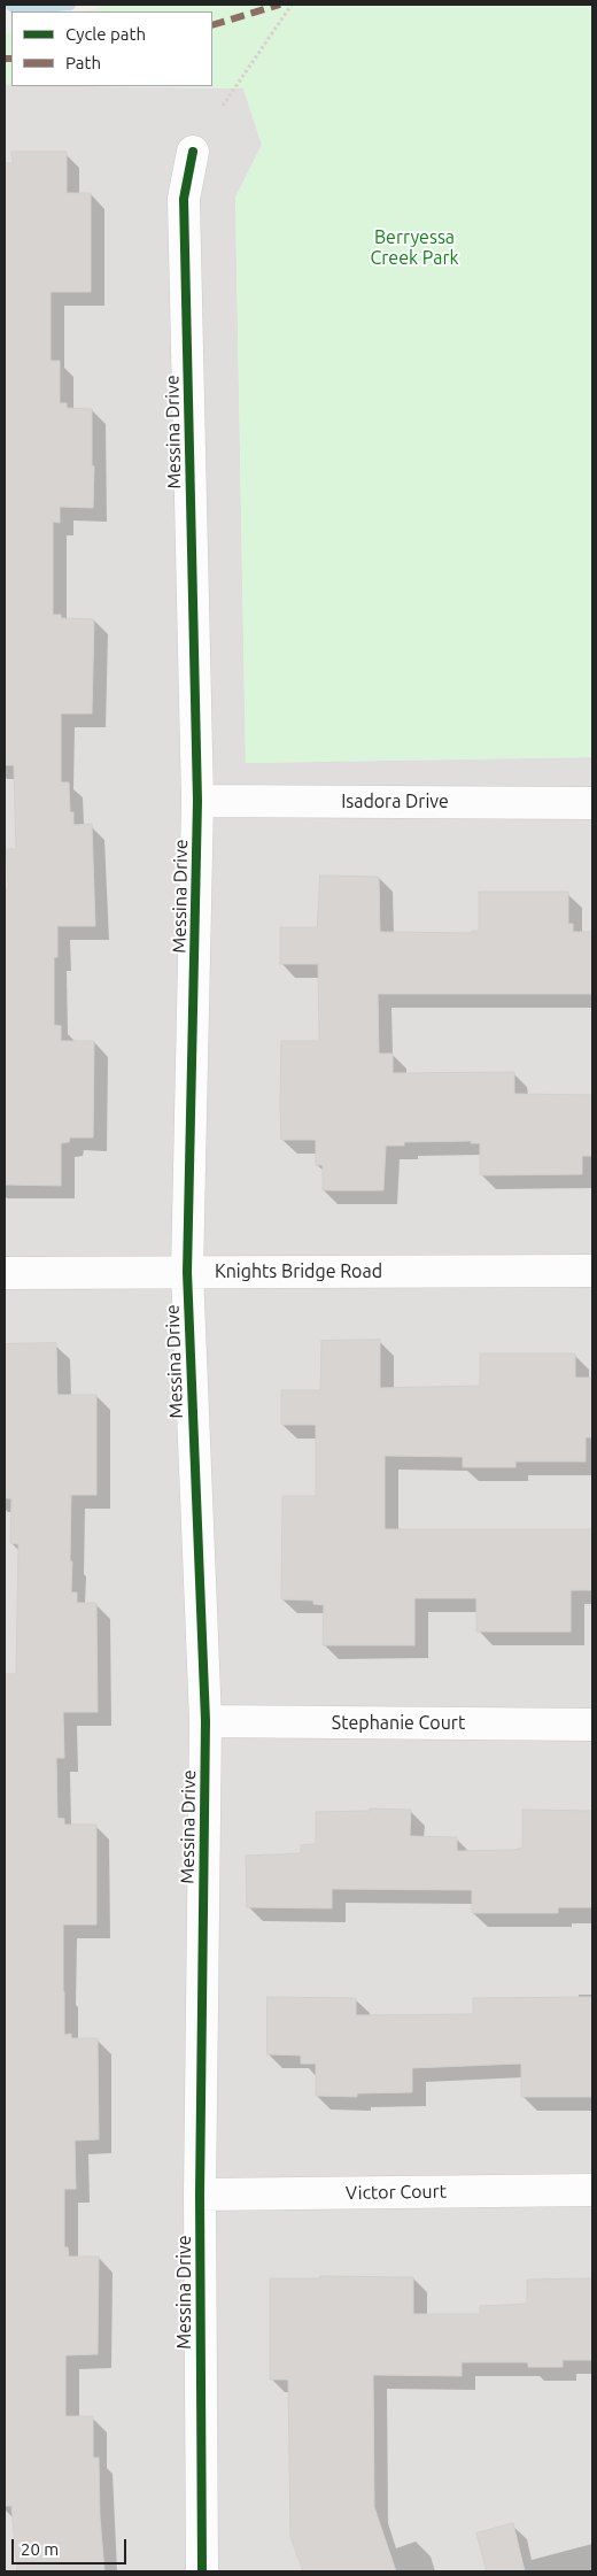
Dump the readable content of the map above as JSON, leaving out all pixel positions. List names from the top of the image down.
{
  "streets": {
    "street": [
      "Messina Drive",
      "Isadora Drive",
      "Knights Bridge Road",
      "Stephanie Court",
      "Victor Court"
    ]
  },
  "crossings": [
    ["Messina Drive", "Isadora Drive"],
    ["Messina Drive", "Knights Bridge Road"],
    ["Messina Drive", "Stephanie Court"],
    ["Messina Drive", "Victor Court"]
  ],
  "parks": ["Berryessa Creek Park"],
  "legend": ["Cycle path", "Path"],
  "scale_bar": "20 m"
}
